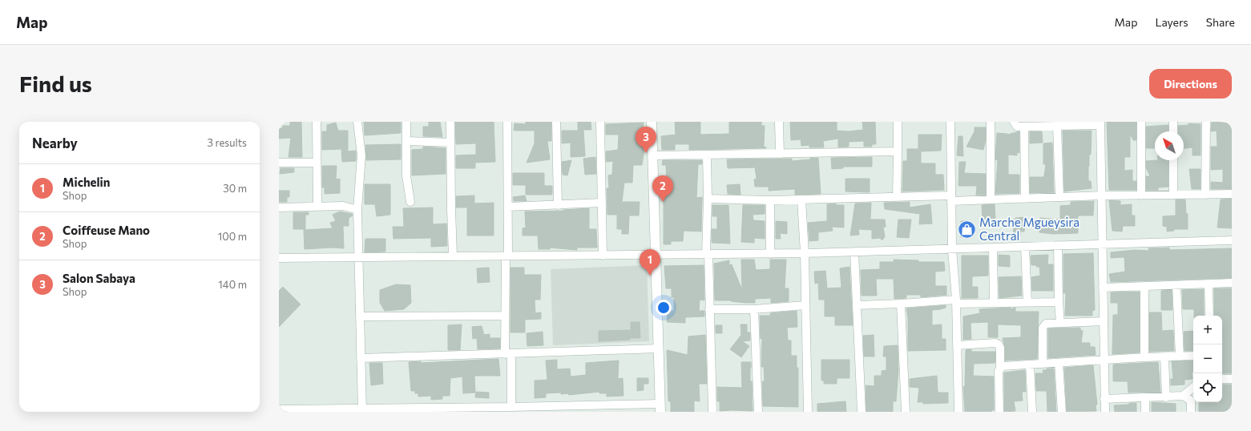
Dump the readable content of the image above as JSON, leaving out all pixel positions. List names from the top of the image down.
{
  "places": {
    "shop": ["Marche Mgueysira Central"]
  },
  "north": "top left",
  "page": {
    "header": "Map",
    "nav": ["Map", "Layers", "Share"],
    "buttons": "Directions",
    "title": "Find us",
    "heading": ["Nearby", "3 results"],
    "pins": ["3", "2", "1"],
    "list": [
      {
        "mark": "1",
        "name": "Michelin",
        "note": "Shop",
        "value": "30 m"
      },
      {
        "mark": "2",
        "name": "Coiffeuse Mano",
        "note": "Shop",
        "value": "100 m"
      },
      {
        "mark": "3",
        "name": "Salon Sabaya",
        "note": "Shop",
        "value": "140 m"
      }
    ],
    "map_buttons": ["+", "−"]
  }
}
